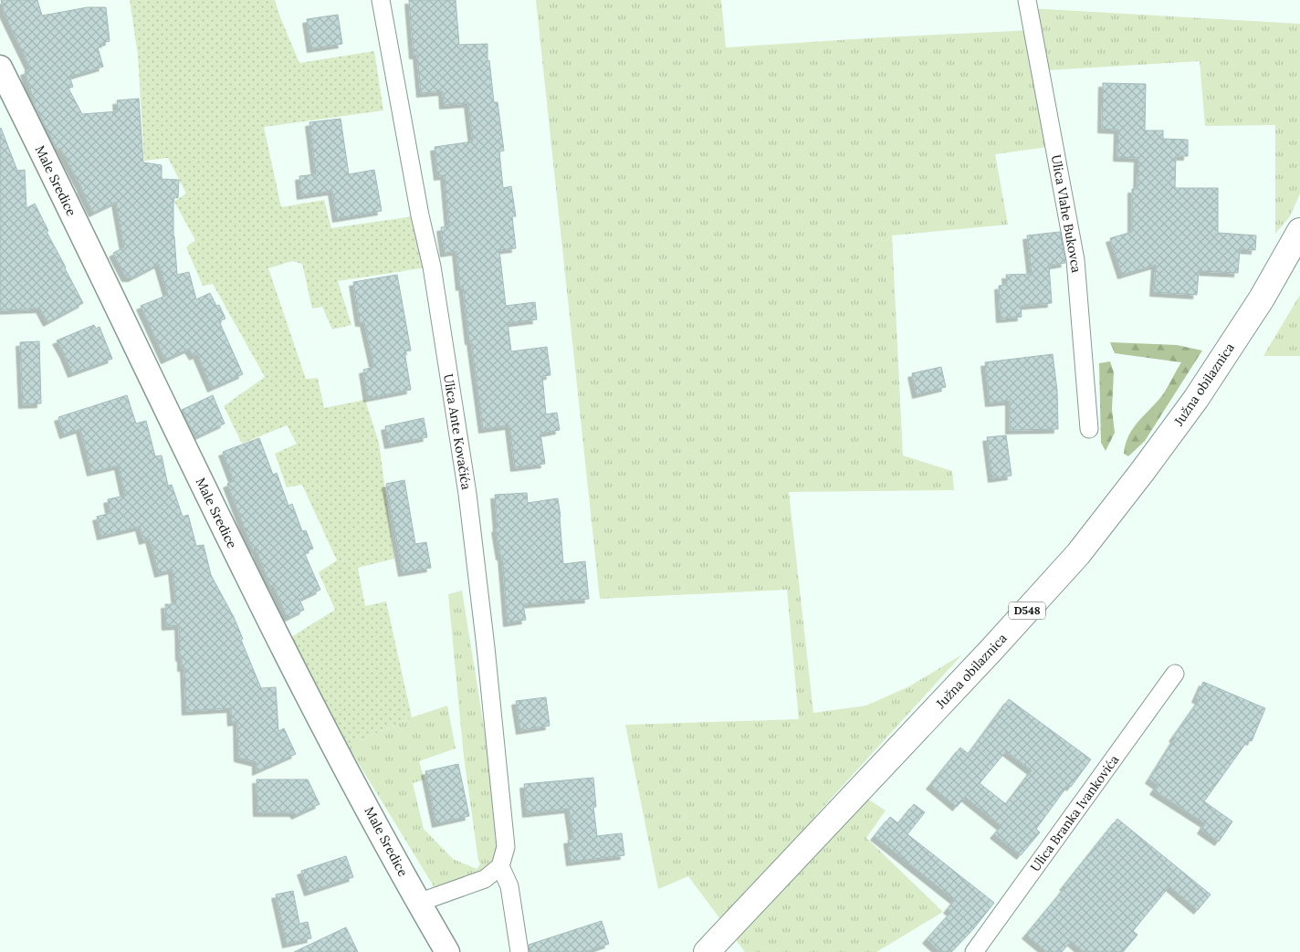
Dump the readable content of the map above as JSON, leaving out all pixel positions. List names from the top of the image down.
{
  "streets": {
    "main road": ["Južna obilaznica", "D548"],
    "street": [
      "Male Sredice",
      "Ulica Vlahe Bukovca",
      "Ulica Ante Kovačića",
      "Ulica Branka Ivankovića"
    ]
  }
}
